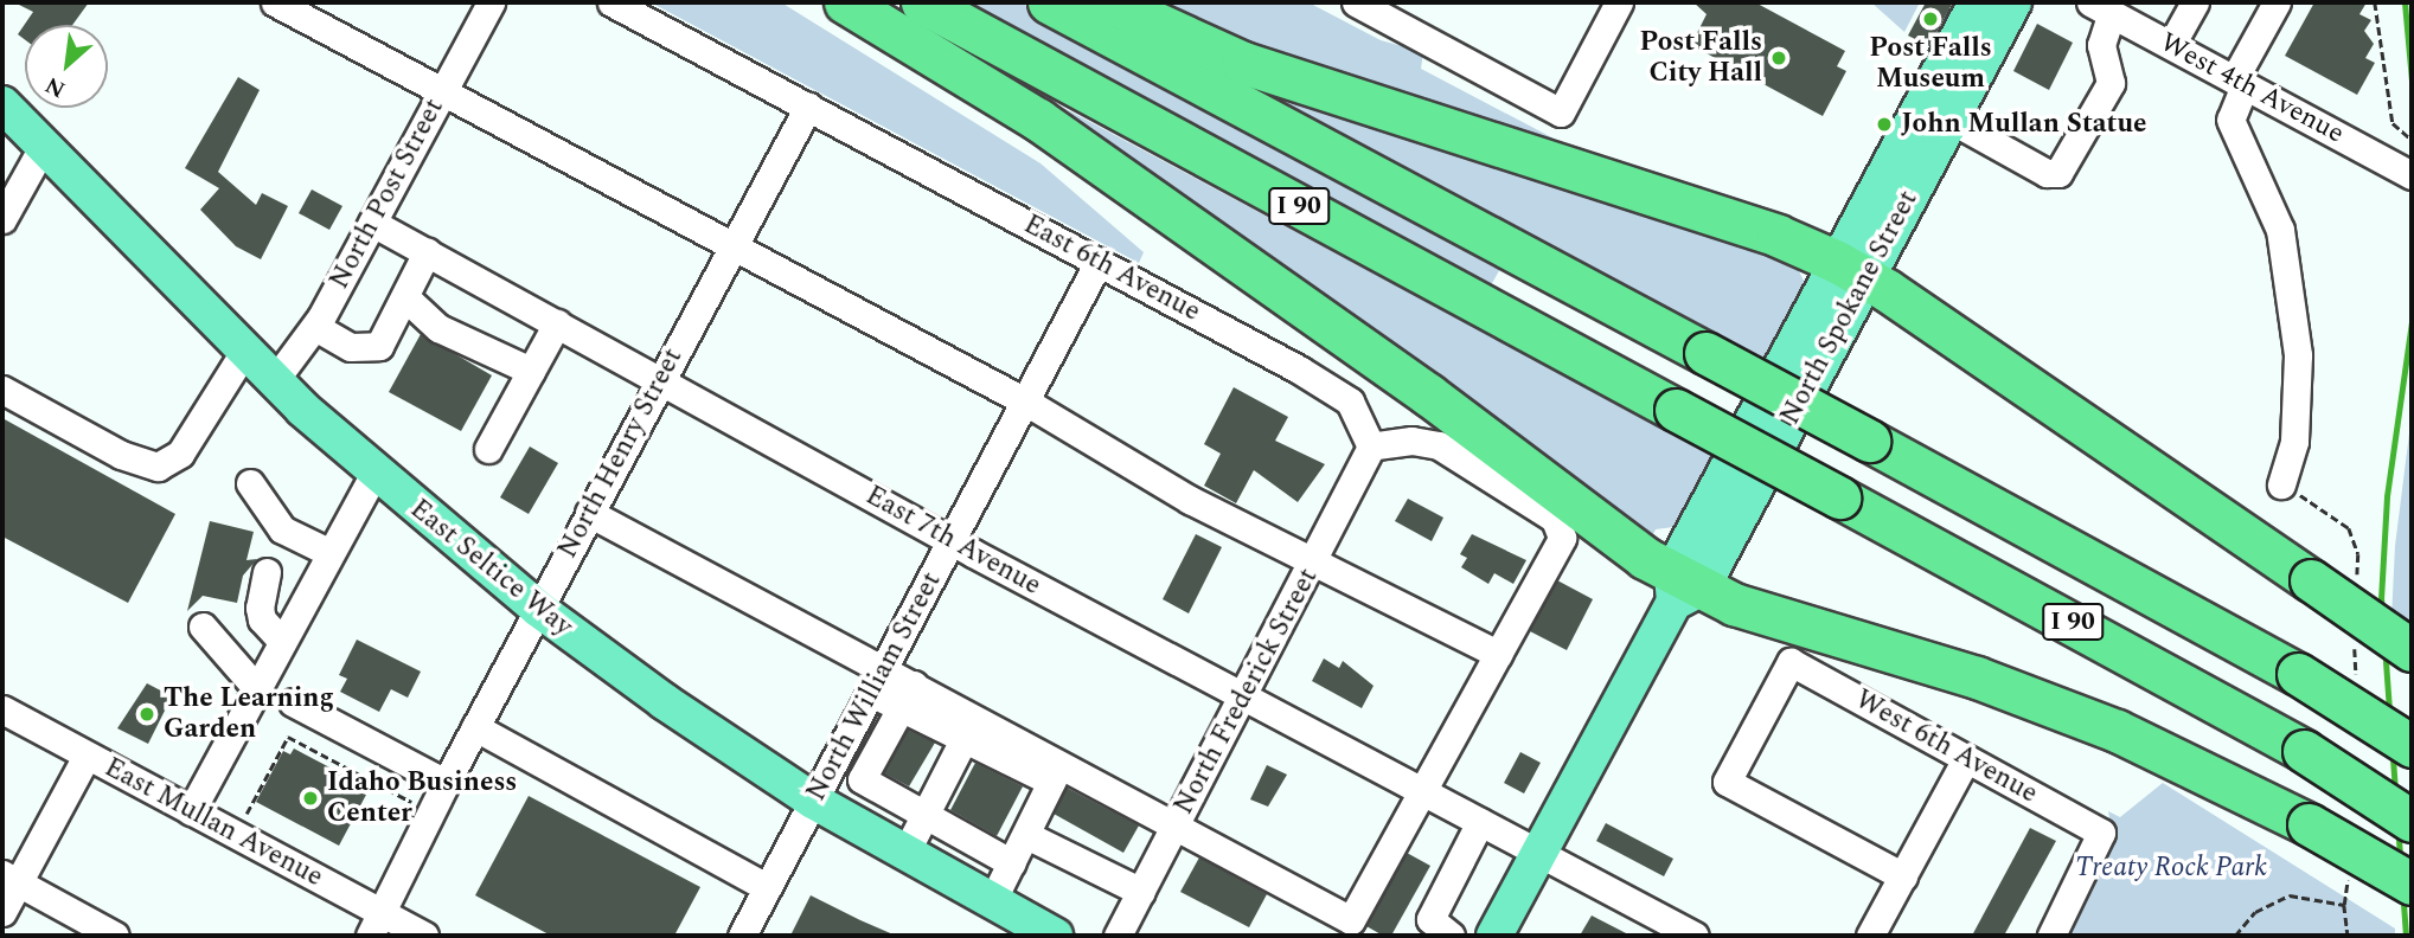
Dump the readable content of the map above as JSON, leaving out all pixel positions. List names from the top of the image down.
{
  "streets": {
    "highway": ["I 90"],
    "main road": ["North Spokane Street", "East Seltice Way"],
    "street": [
      "West 4th Avenue",
      "North Post Street",
      "East 6th Avenue",
      "North Henry Street",
      "East 7th Avenue",
      "North William Street",
      "North Frederick Street",
      "West 6th Avenue",
      "East Mullan Avenue"
    ]
  },
  "crossings": [
    ["North Post Street", "East 7th Avenue"],
    ["North Post Street", "East Seltice Way"],
    ["East 6th Avenue", "North Henry Street"],
    ["East 6th Avenue", "North William Street"],
    ["East 6th Avenue", "North Frederick Street"],
    ["North Spokane Street", "East 7th Avenue"],
    ["North Henry Street", "East 7th Avenue"],
    ["North Henry Street", "East Seltice Way"],
    ["North Henry Street", "East Mullan Avenue"],
    ["East 7th Avenue", "North William Street"],
    ["East 7th Avenue", "North Frederick Street"],
    ["East Seltice Way", "North William Street"]
  ],
  "parks": ["Treaty Rock Park"],
  "places": [
    "Post Falls Museum",
    "Post Falls City Hall",
    "John Mullan Statue",
    "The Learning Garden",
    "Idaho Business Center"
  ],
  "north": "bottom left"
}
